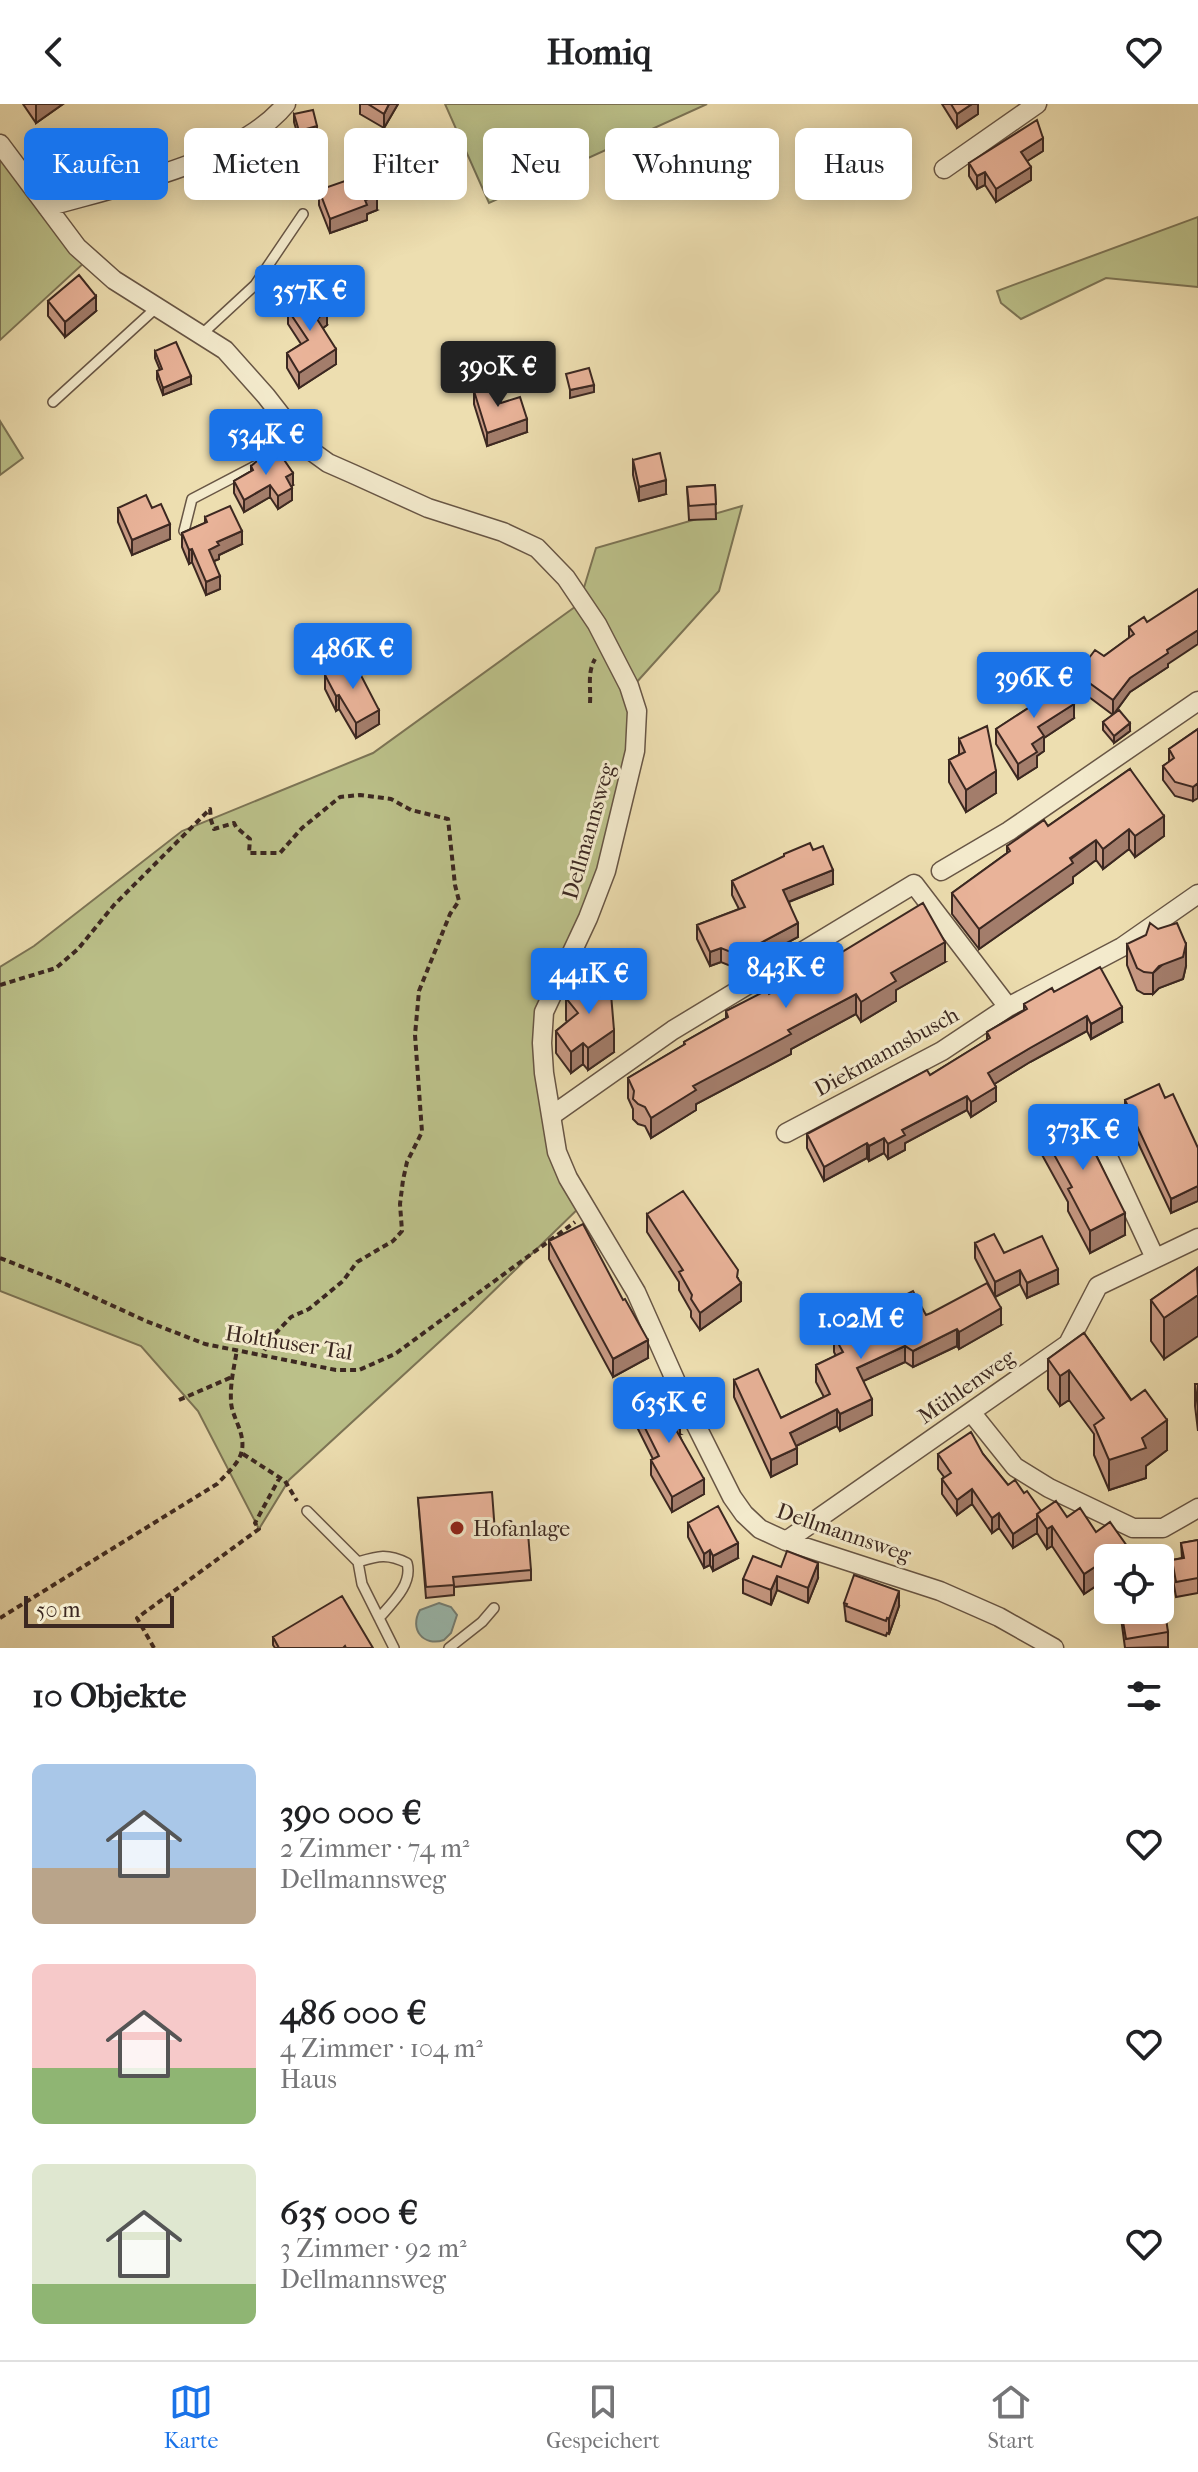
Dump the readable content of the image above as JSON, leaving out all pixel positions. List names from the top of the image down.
{
  "streets": {
    "street": ["Dellmannsweg", "Diekmannsbusch", "Mühlenweg"],
    "path": ["Holthuser Tal"]
  },
  "crossings": [
    ["Dellmannsweg", "Holthuser Tal"],
    ["Dellmannsweg", "Mühlenweg"]
  ],
  "places": ["Hofanlage"],
  "scale_bar": "50 m",
  "page": {
    "header": "Homiq",
    "chip": [
      "Kaufen",
      "Mieten",
      "Filter",
      "Neu",
      "Wohnung",
      "Haus"
    ],
    "price": [
      "357K €",
      "390K €",
      "534K €",
      "486K €",
      "396K €",
      "843K €",
      "441K €",
      "373K €",
      "1.02M €",
      "635K €"
    ],
    "scale": "50 m",
    "heading": "10 Objekte",
    "list": [
      {
        "name": "390 000 €",
        "note": "2 Zimmer · 74 m² · Dellmannsweg"
      },
      {
        "name": "486 000 €",
        "note": "4 Zimmer · 104 m² · Haus"
      },
      {
        "name": "635 000 €",
        "note": "3 Zimmer · 92 m² · Dellmannsweg"
      }
    ],
    "tabs": ["Karte", "Gespeichert", "Start"]
  }
}
